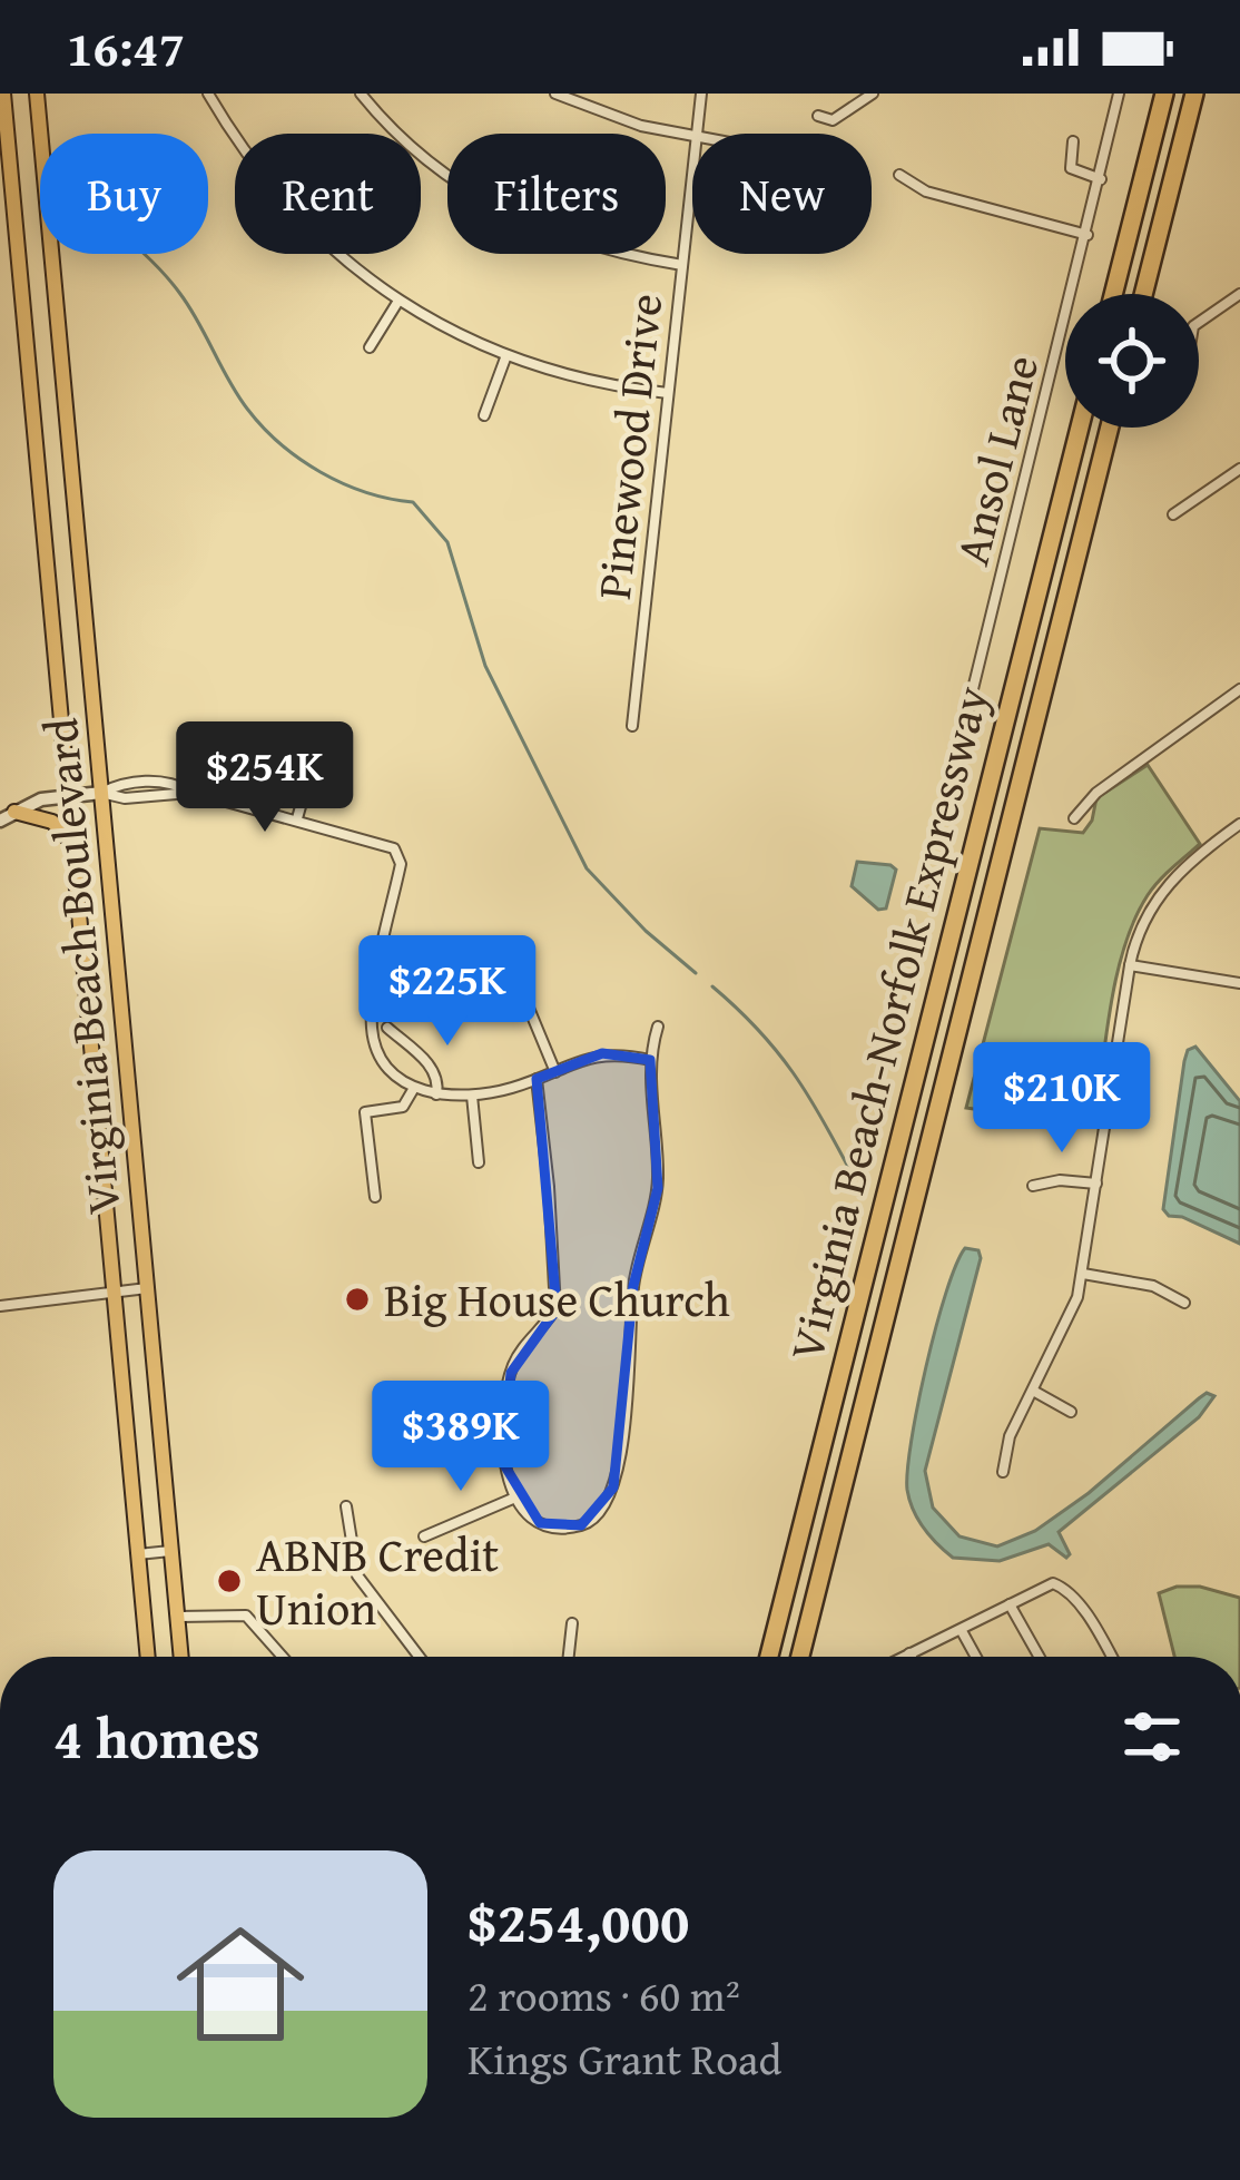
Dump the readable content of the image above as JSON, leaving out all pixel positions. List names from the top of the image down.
{
  "streets": {
    "highway": ["Virginia Beach-Norfolk Expressway"],
    "main road": ["Virginia Beach Boulevard"],
    "street": ["Pinewood Drive", "Ansol Lane"]
  },
  "places": ["Big House Church", "ABNB Credit Union"],
  "page": {
    "status": "16:47",
    "chip": [
      "Buy",
      "Rent",
      "Filters",
      "New"
    ],
    "price": [
      "$254K",
      "$225K",
      "$210K",
      "$389K"
    ],
    "heading": "4 homes",
    "list": [
      {
        "name": "$254,000",
        "note": "2 rooms · 60 m² · Kings Grant Road"
      }
    ]
  }
}
